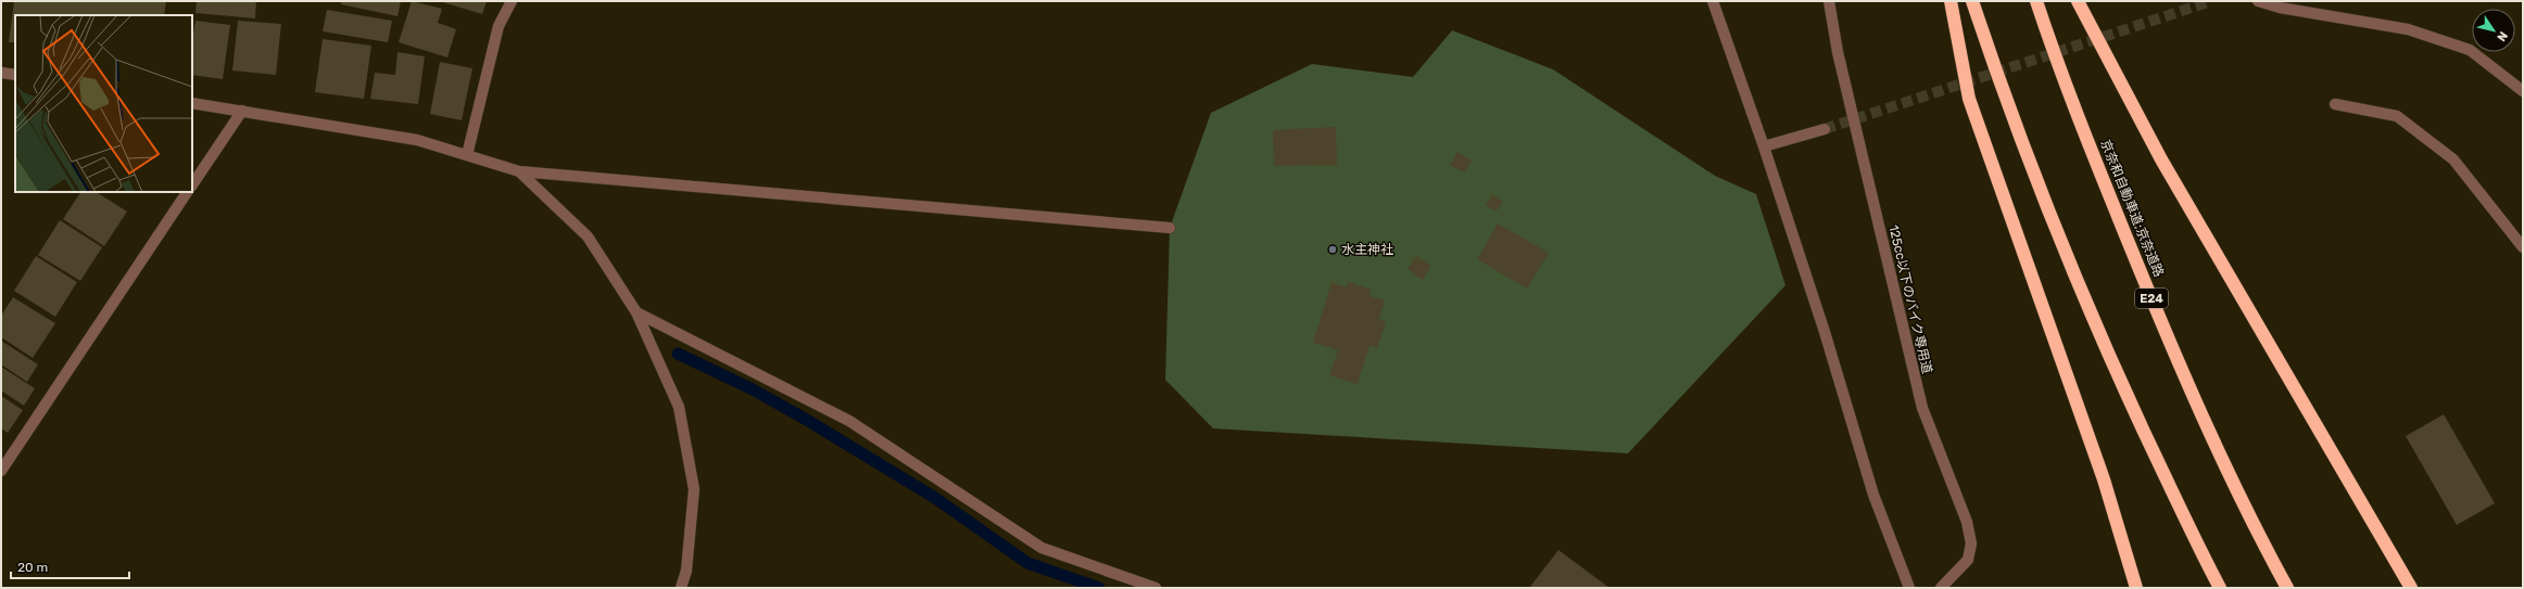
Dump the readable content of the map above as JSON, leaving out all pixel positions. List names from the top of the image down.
{
  "streets": {
    "highway": ["京奈和自動車道;京奈道路", "E24"],
    "street": ["125cc以下のバイク専用道"]
  },
  "places": ["水主神社"],
  "scale_bar": "20 m",
  "north": "bottom right"
}
